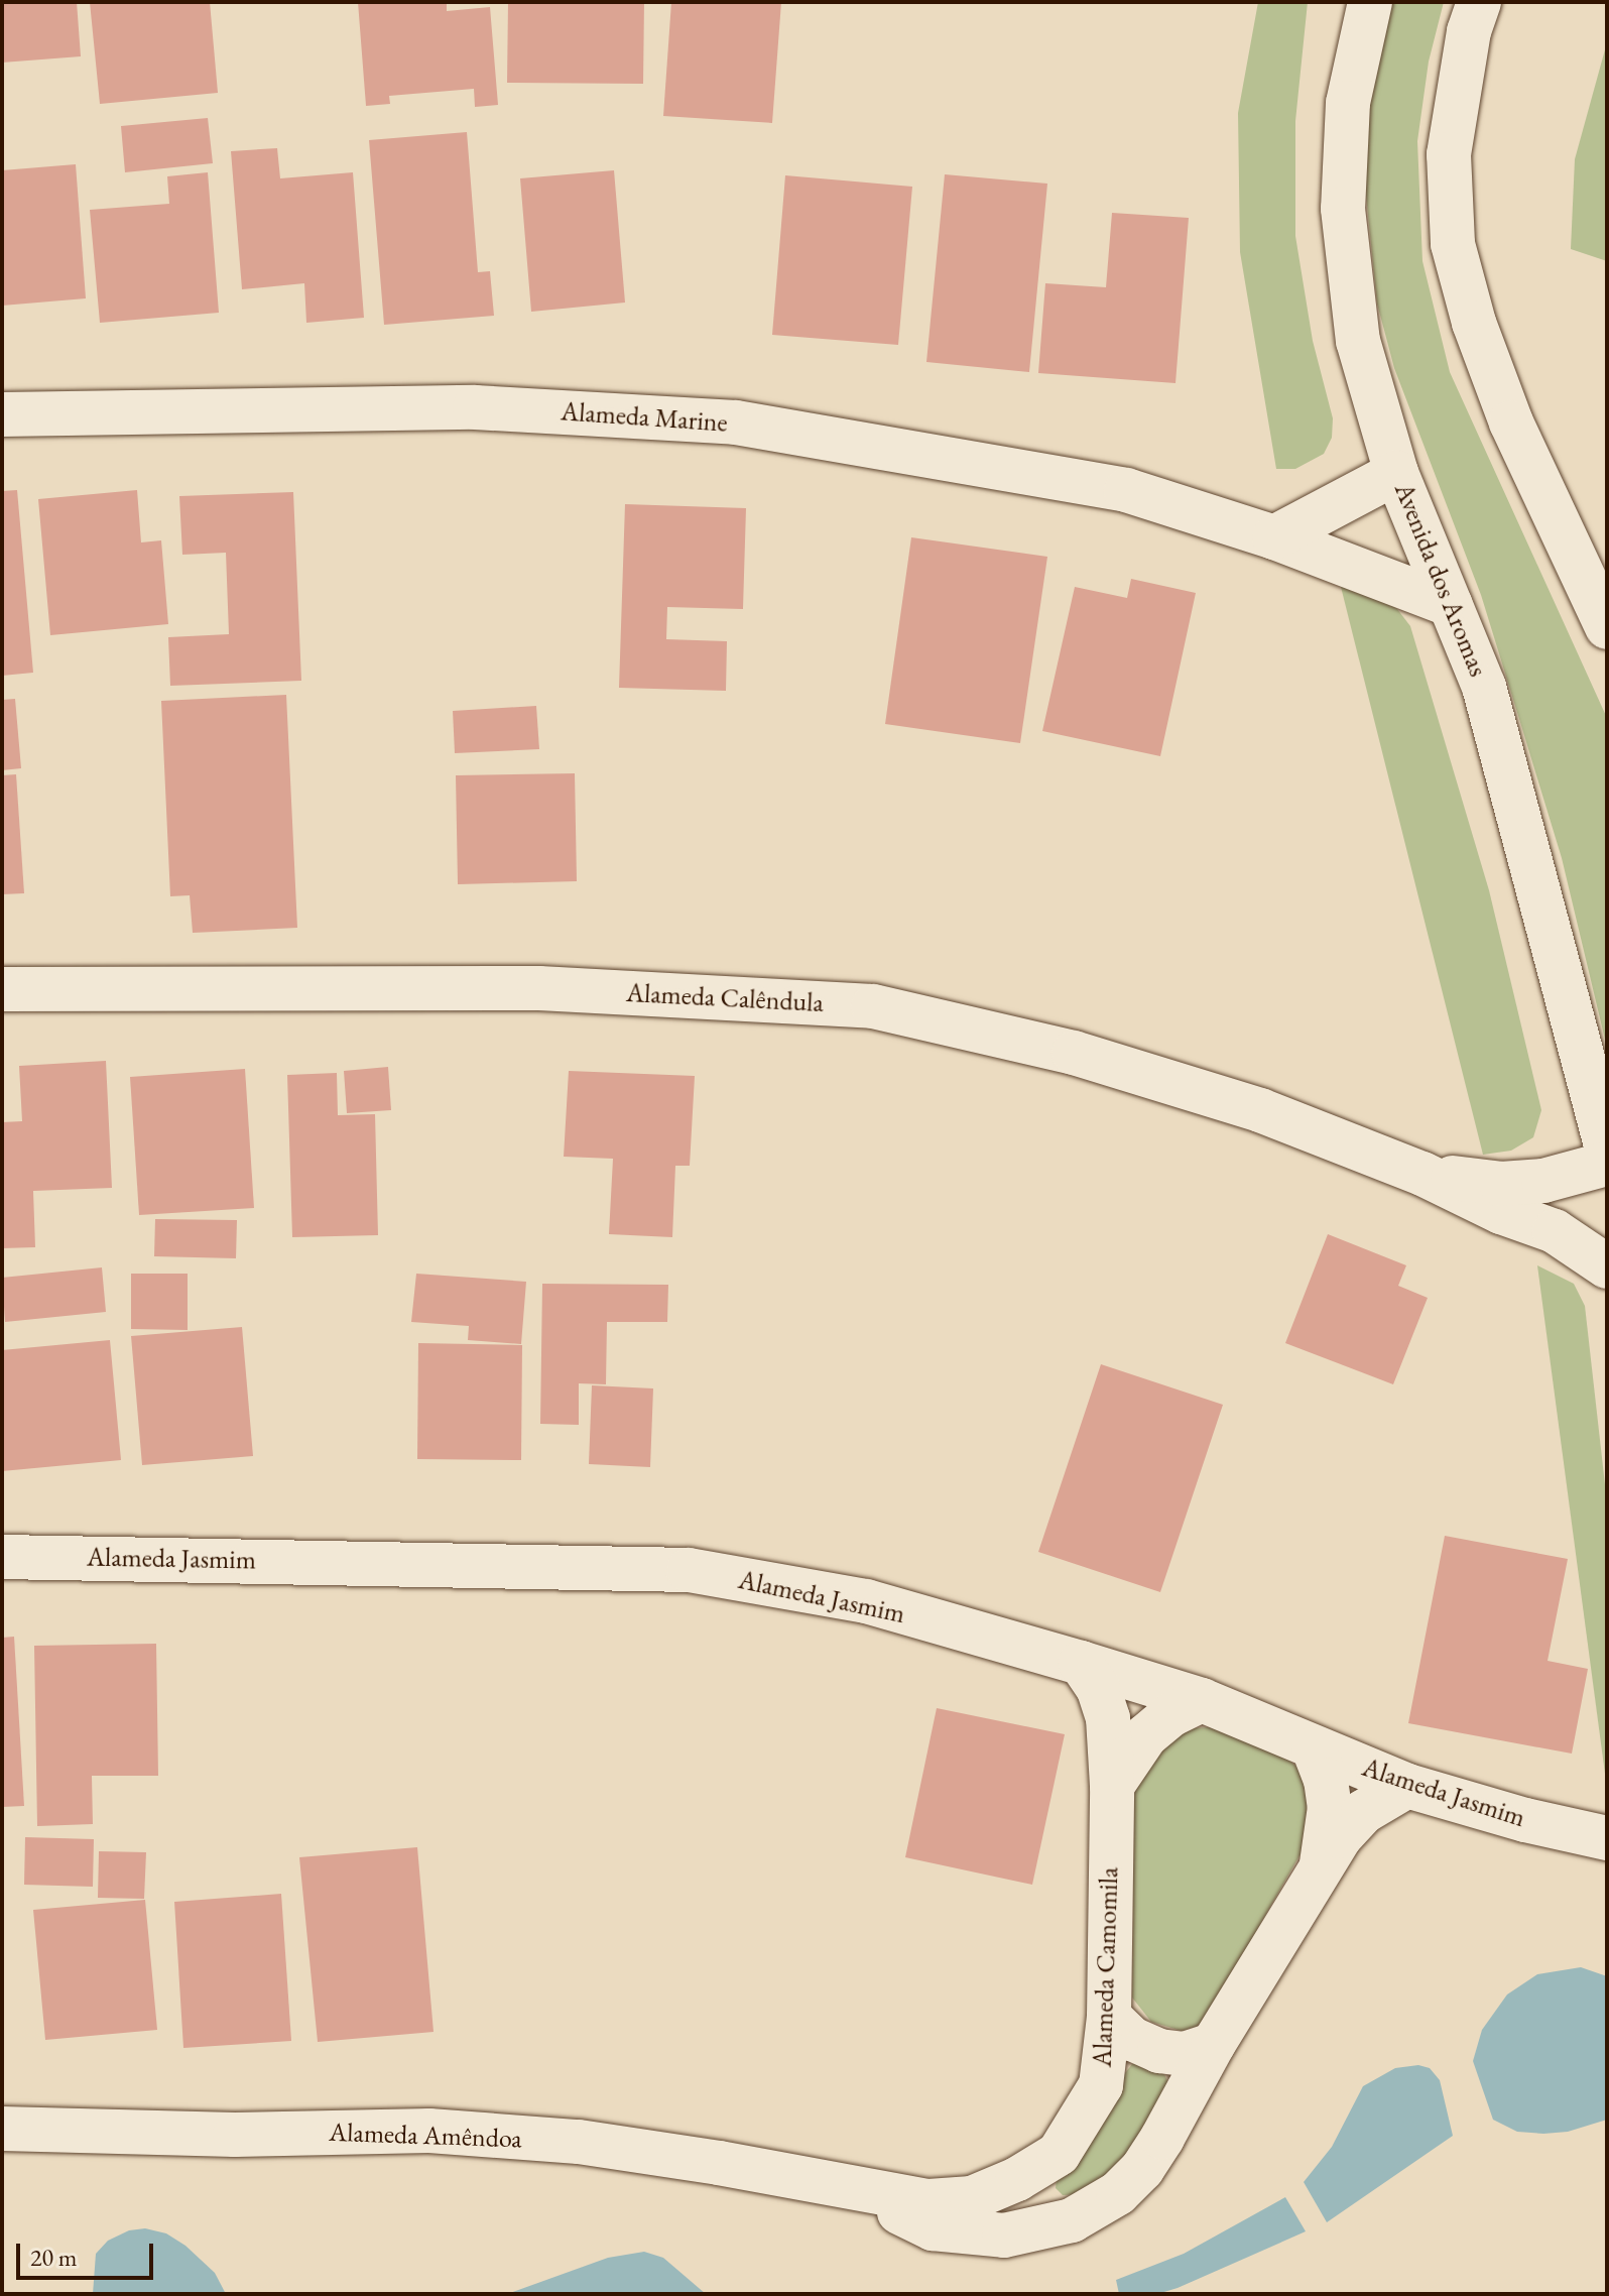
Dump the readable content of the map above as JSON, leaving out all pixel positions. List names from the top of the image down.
{
  "streets": {
    "street": [
      "Alameda Marine",
      "Avenida dos Aromas",
      "Alameda Calêndula",
      "Alameda Jasmim",
      "Alameda Camomila",
      "Alameda Amêndoa"
    ]
  },
  "crossings": [
    ["Alameda Marine", "Avenida dos Aromas"],
    ["Alameda Jasmim", "Alameda Camomila"],
    ["Alameda Camomila", "Alameda Amêndoa"]
  ],
  "scale_bar": "20 m"
}
